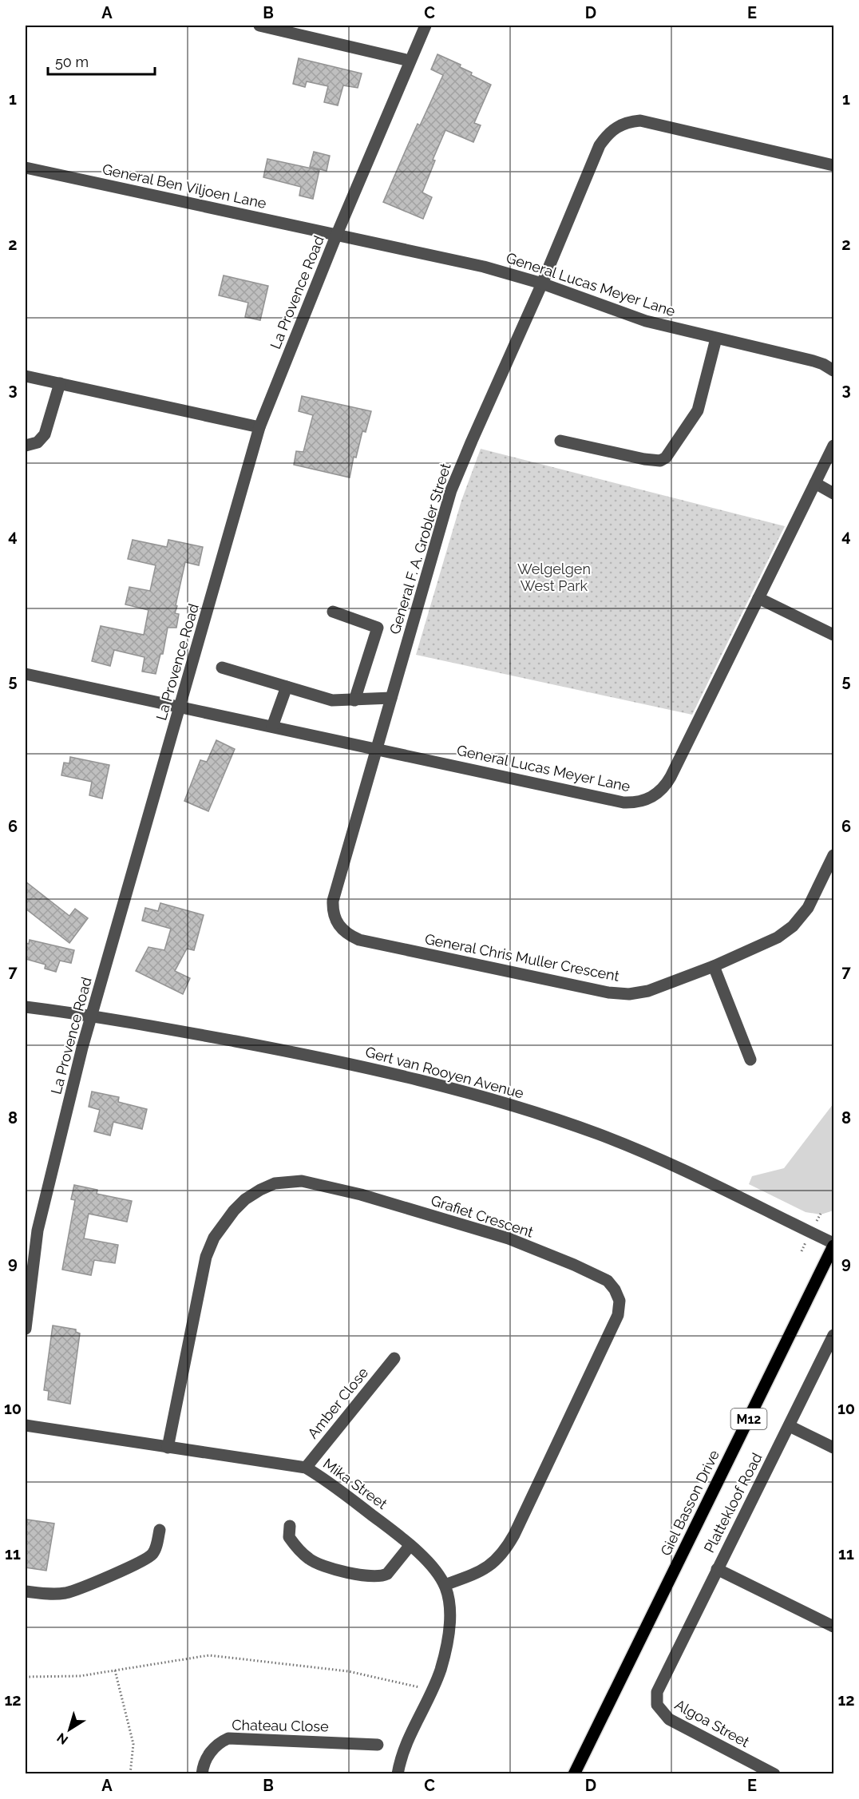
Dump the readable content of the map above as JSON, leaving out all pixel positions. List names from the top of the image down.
{
  "streets": {
    "main road": ["M12", "Giel Basson Drive"],
    "street": [
      "General Ben Viljoen Lane",
      "General Lucas Meyer Lane",
      "La Provence Road",
      "General F. A. Grobler Street",
      "General Chris Muller Crescent",
      "Gert van Rooyen Avenue",
      "Grafiet Crescent",
      "Amber Close",
      "Mika Street",
      "Plattekloof Road",
      "Algoa Street",
      "Chateau Close"
    ]
  },
  "crossings": [
    ["General Ben Viljoen Lane", "General Lucas Meyer Lane"],
    ["General Ben Viljoen Lane", "La Provence Road"],
    ["General Lucas Meyer Lane", "La Provence Road"],
    ["General Lucas Meyer Lane", "General F. A. Grobler Street"],
    ["General Lucas Meyer Lane", "General Chris Muller Crescent"],
    ["La Provence Road", "Gert van Rooyen Avenue"],
    ["General F. A. Grobler Street", "General Chris Muller Crescent"],
    ["Gert van Rooyen Avenue", "Giel Basson Drive"],
    ["Grafiet Crescent", "Mika Street"],
    ["Amber Close", "Mika Street"],
    ["Plattekloof Road", "Algoa Street"]
  ],
  "parks": ["Welgelgen West Park"],
  "scale_bar": "50 m",
  "north": "bottom left",
  "grid": {
    "columns": [
      "A",
      "B",
      "C",
      "D",
      "E"
    ],
    "rows": [
      "1",
      "2",
      "3",
      "4",
      "5",
      "6",
      "7",
      "8",
      "9",
      "10",
      "11",
      "12"
    ]
  }
}
